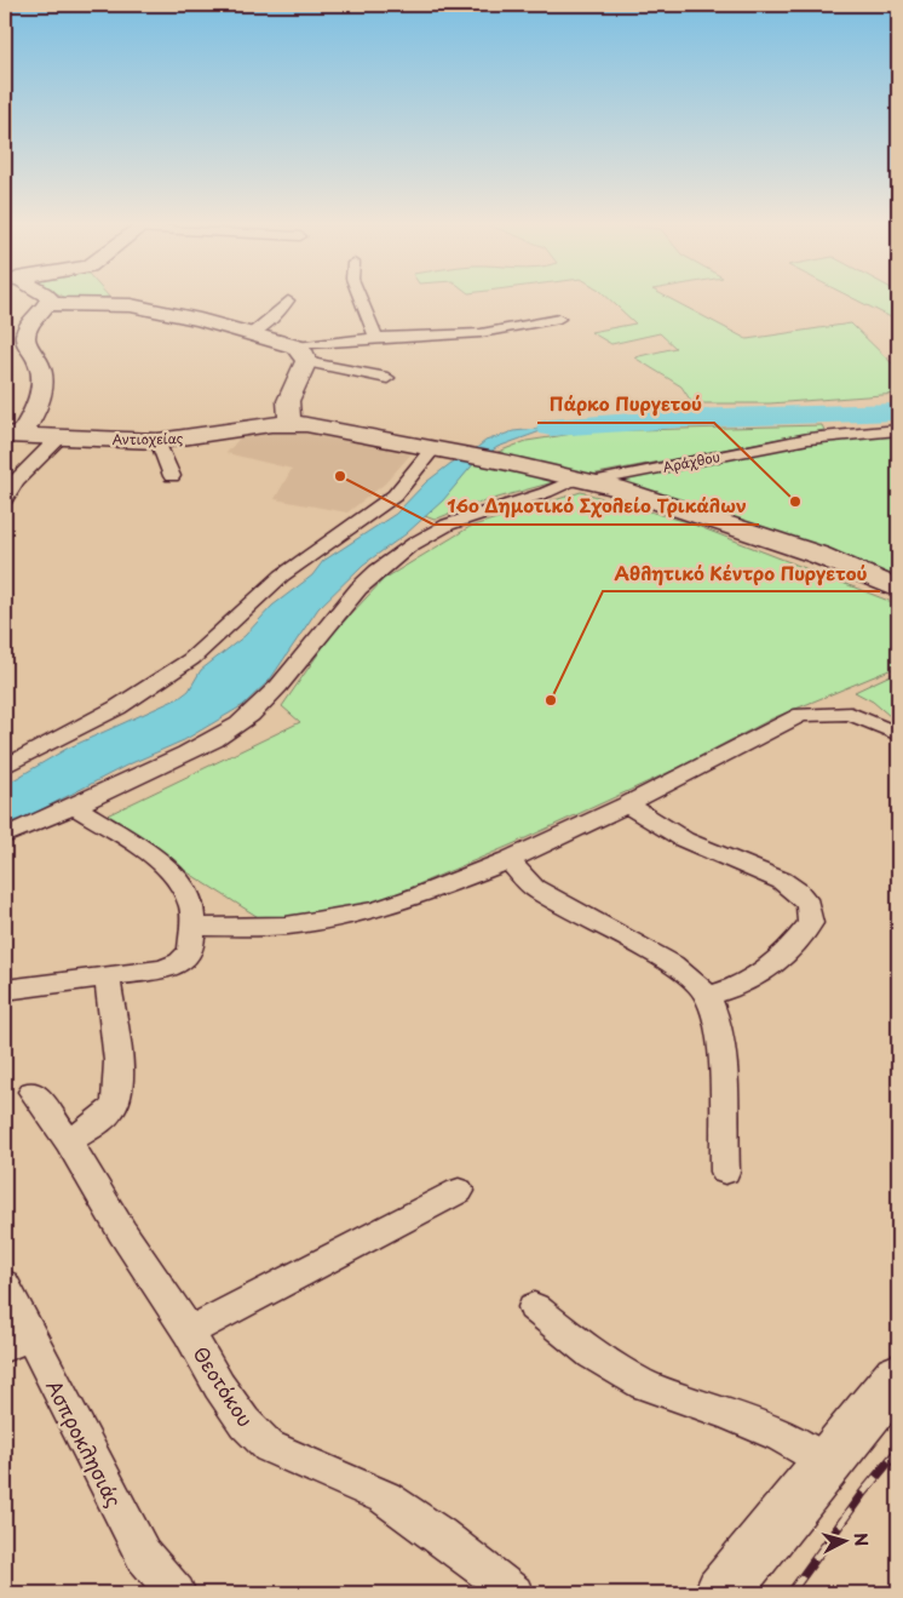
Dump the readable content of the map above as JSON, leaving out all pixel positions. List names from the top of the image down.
{
  "streets": {
    "street": [
      "Αντιοχείας",
      "Αράχθου",
      "Θεοτόκου",
      "Ασπροκλησιάς"
    ]
  },
  "crossings": [
    ["Αντιοχείας", "Αράχθου"]
  ],
  "places": ["16ο Δημοτικό Σχολείο Τρικάλων", "Πάρκο Πυργετού", "Αθλητικό Κέντρο Πυργετού"],
  "north": "right"
}
